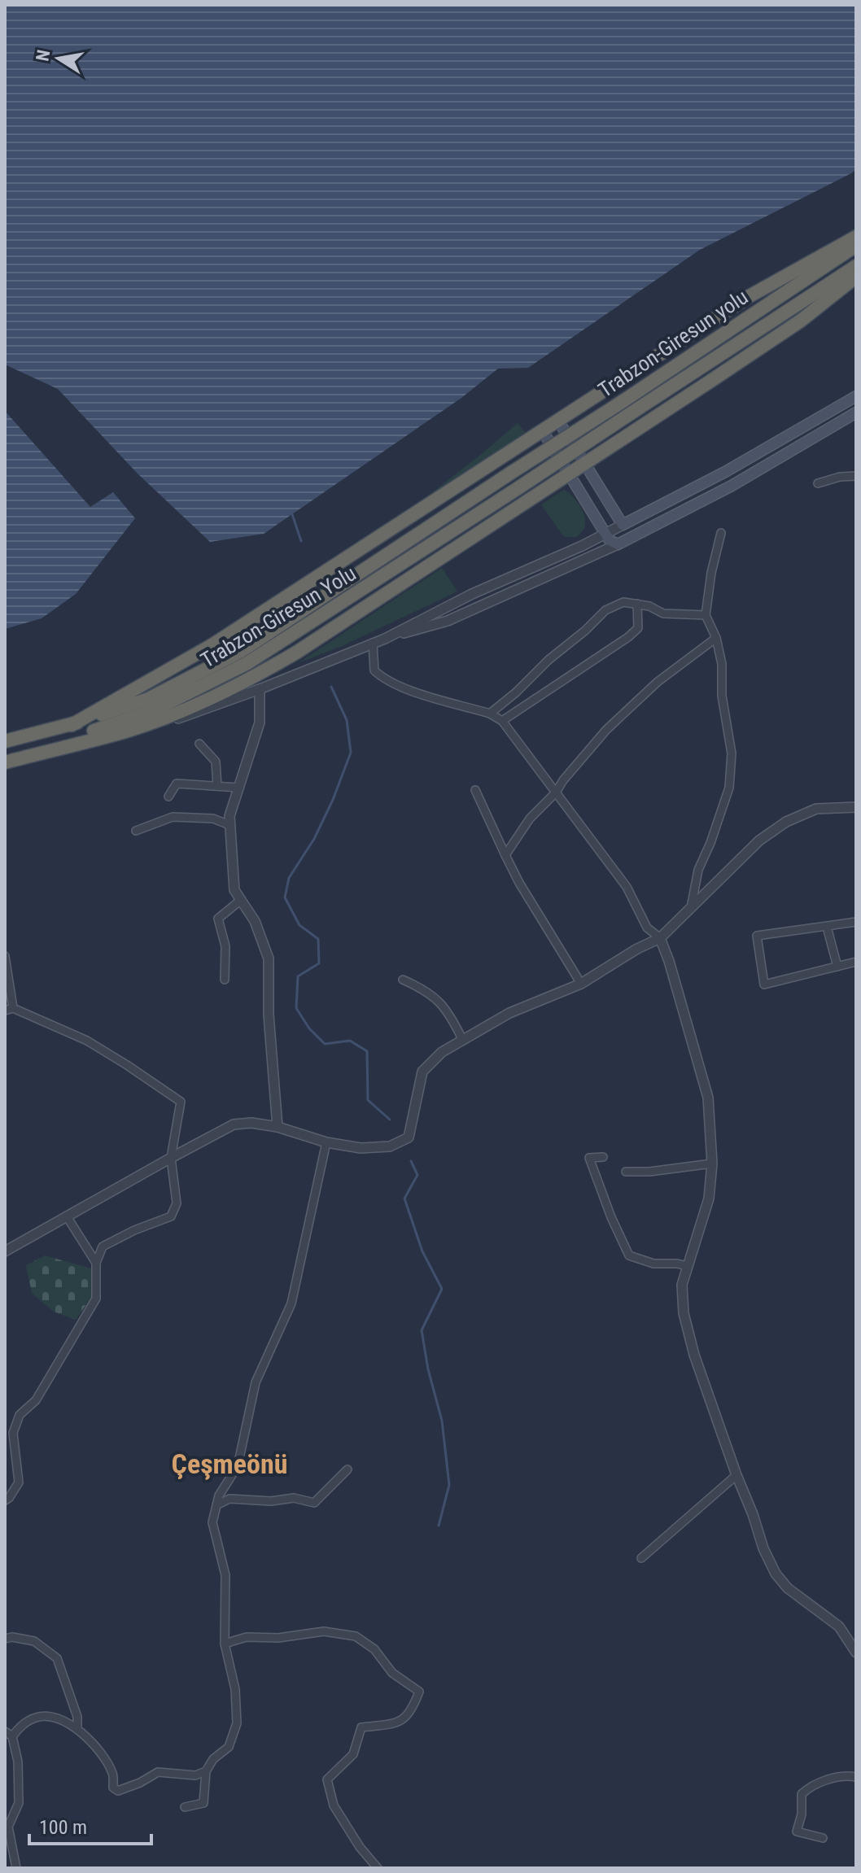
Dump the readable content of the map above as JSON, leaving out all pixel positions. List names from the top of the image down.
{
  "streets": {
    "highway": ["Trabzon-Giresun yolu", "Trabzon-Giresun Yolu"]
  },
  "crossings": [
    ["Trabzon-Giresun yolu", "Trabzon-Giresun Yolu"]
  ],
  "districts": ["Çeşmeönü"],
  "scale_bar": "100 m",
  "north": "left"
}
